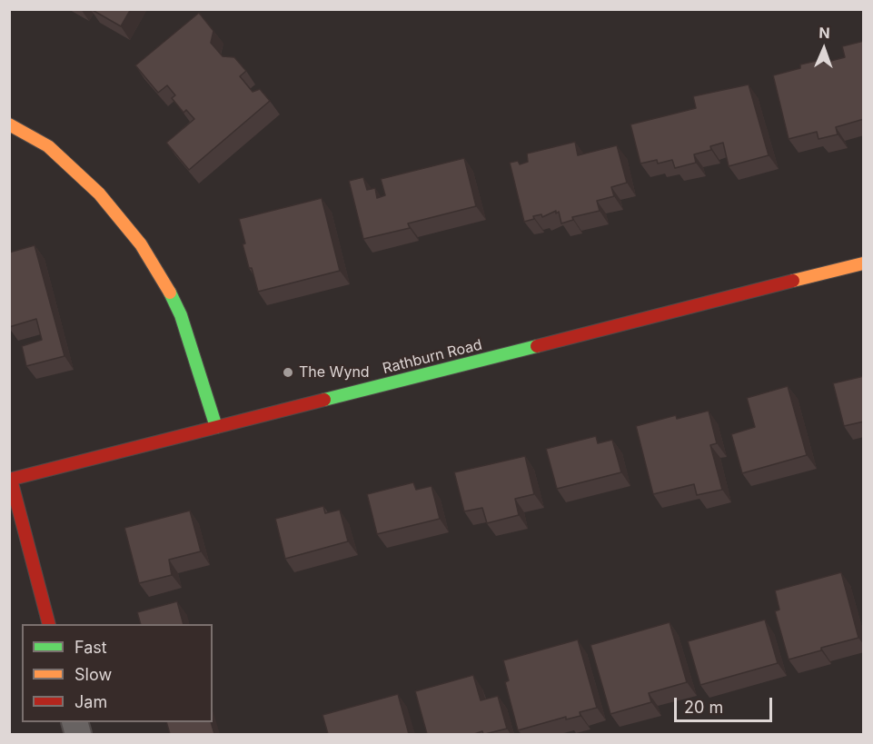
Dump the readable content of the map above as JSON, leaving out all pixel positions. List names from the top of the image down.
{
  "streets": {
    "street": ["Rathburn Road"]
  },
  "places": ["The Wynd"],
  "legend": ["Fast", "Slow", "Jam"],
  "scale_bar": "20 m",
  "north": "top"
}
